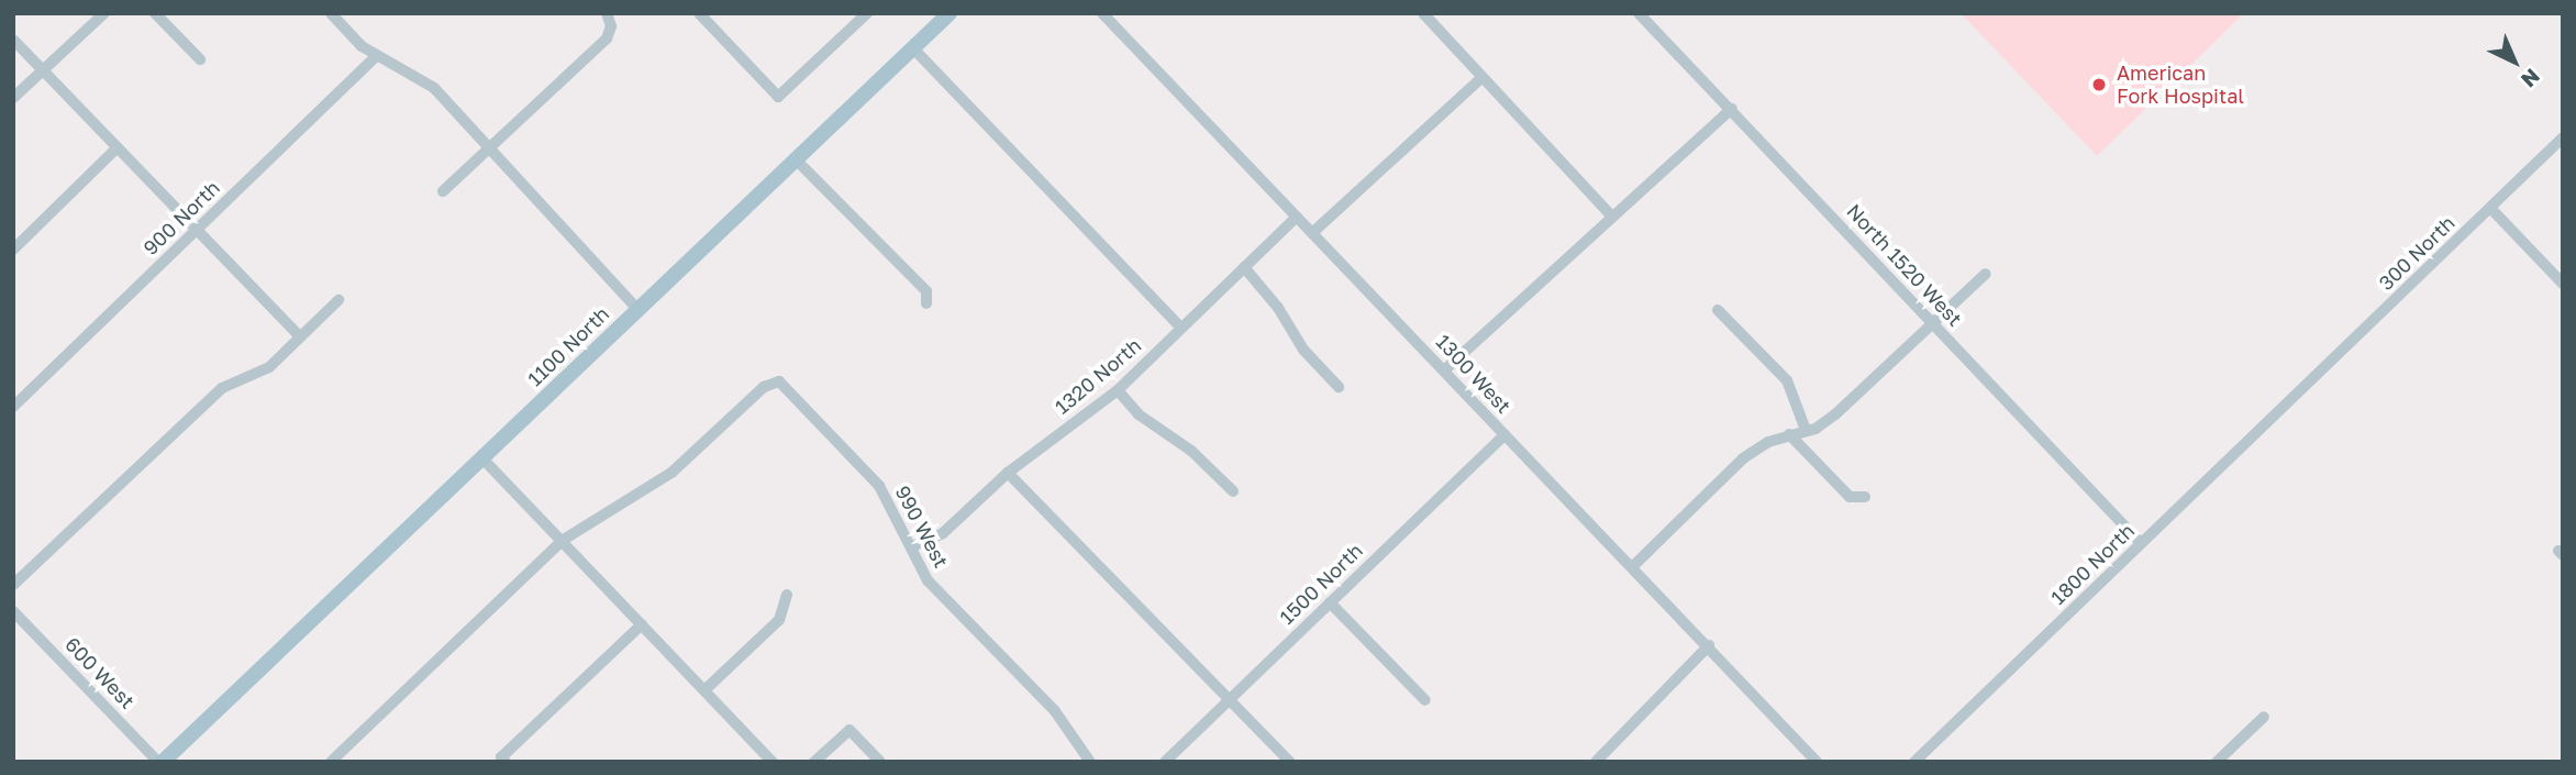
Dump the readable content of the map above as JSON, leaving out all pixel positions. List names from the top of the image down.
{
  "streets": {
    "main road": ["1100 North"],
    "street": [
      "900 North",
      "300 North",
      "North 1520 West",
      "1300 West",
      "1320 North",
      "990 West",
      "1800 North",
      "1500 North",
      "600 West"
    ]
  },
  "crossings": [
    ["300 North", "1800 North"],
    ["North 1520 West", "1800 North"],
    ["1100 North", "600 West"],
    ["1300 West", "1320 North"],
    ["1300 West", "1500 North"],
    ["1320 North", "990 West"]
  ],
  "places": ["American Fork Hospital"],
  "north": "bottom right"
}
